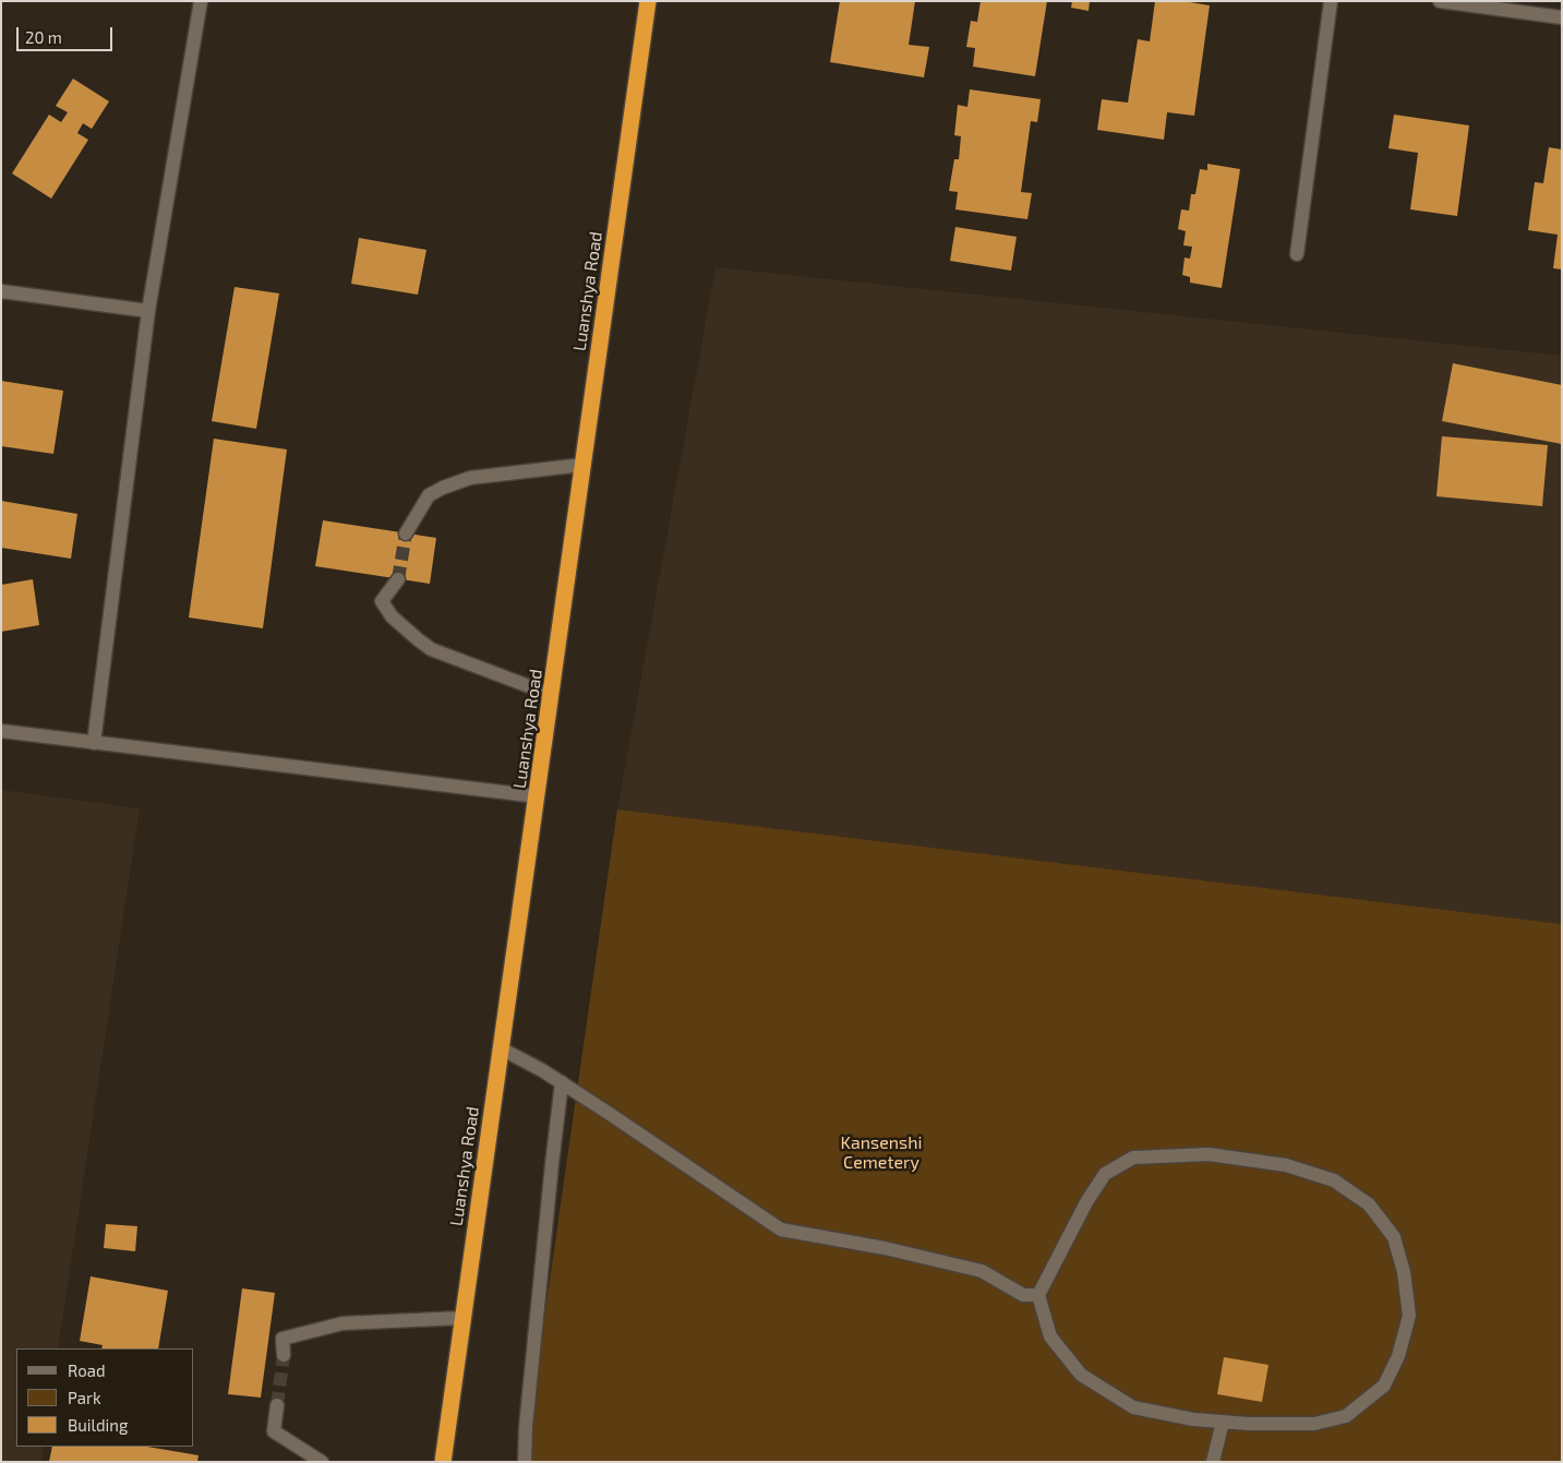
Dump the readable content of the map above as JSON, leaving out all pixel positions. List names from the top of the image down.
{
  "streets": {
    "highway": ["Luanshya Road"]
  },
  "parks": ["Kansenshi Cemetery"],
  "legend": ["Road", "Park", "Building"],
  "scale_bar": "20 m"
}
